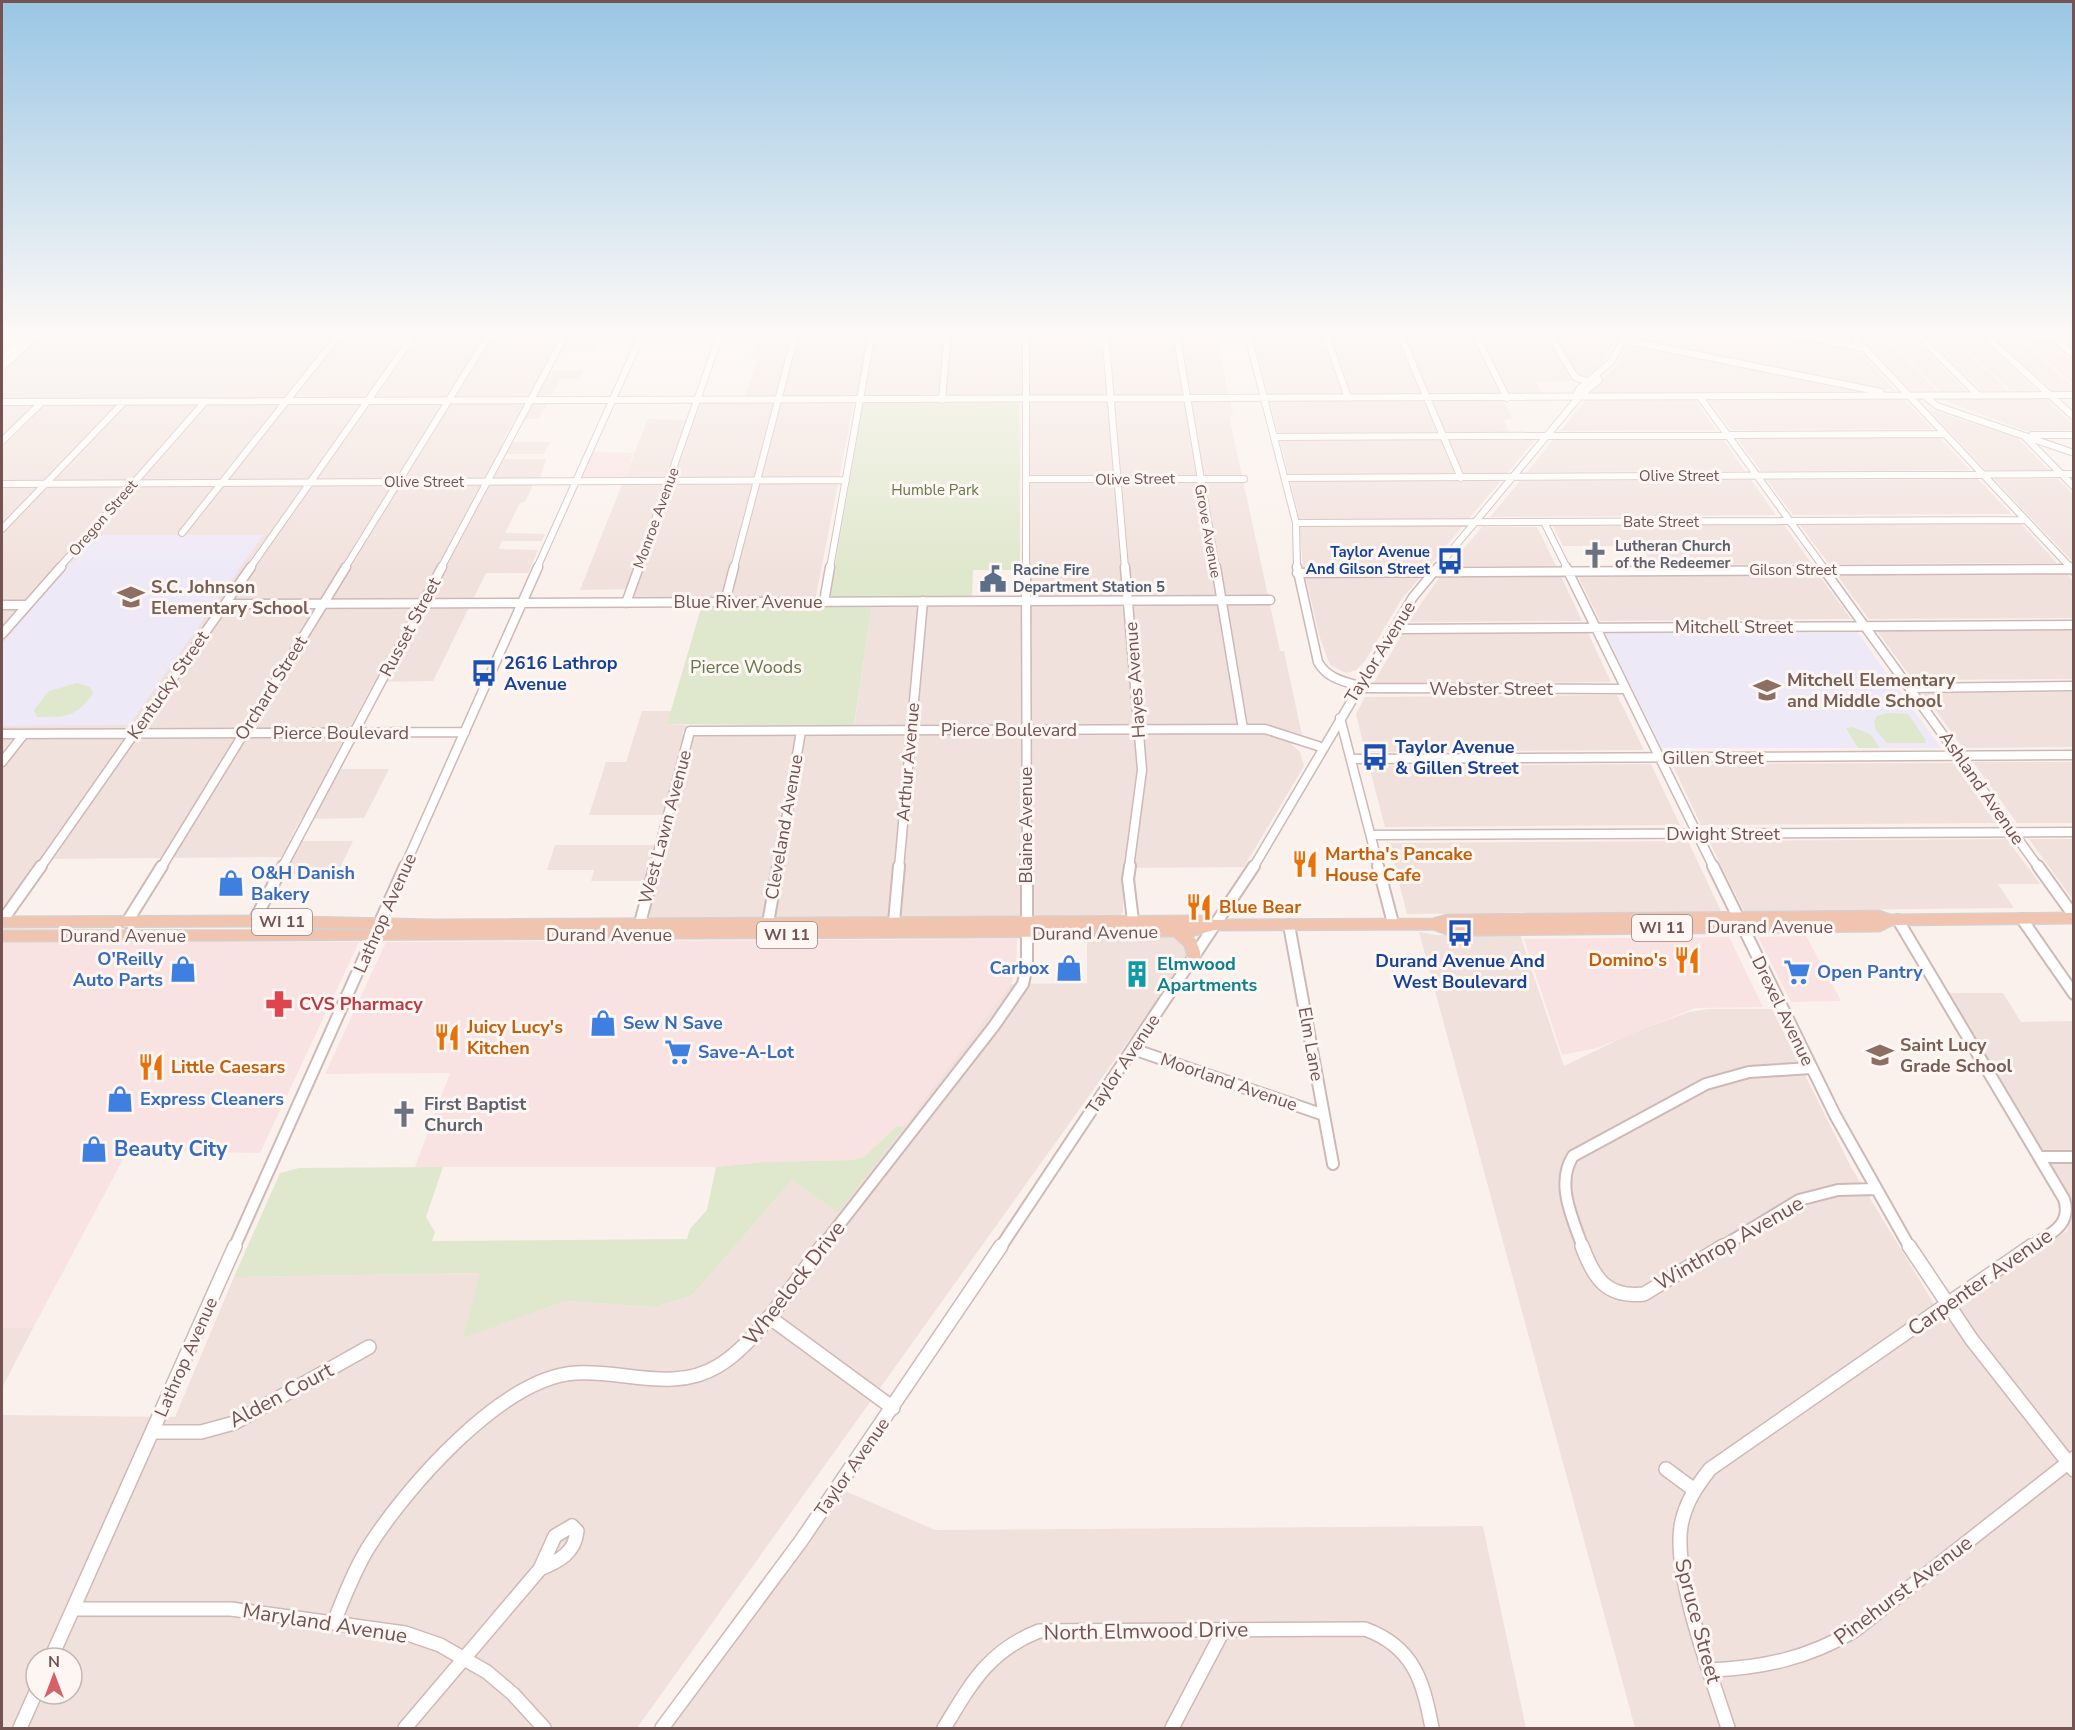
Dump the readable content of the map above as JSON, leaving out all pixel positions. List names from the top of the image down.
{
  "streets": {
    "main road": ["WI 11", "Durand Avenue"],
    "street": [
      "Olive Street",
      "Oregon Street",
      "Monroe Avenue",
      "Bate Street",
      "Grove Avenue",
      "Gilson Street",
      "Blue River Avenue",
      "Russet Street",
      "Mitchell Street",
      "Taylor Avenue",
      "Hayes Avenue",
      "Kentucky Street",
      "Orchard Street",
      "Webster Street",
      "Pierce Boulevard",
      "Gillen Street",
      "Arthur Avenue",
      "Ashland Avenue",
      "Blaine Avenue",
      "West Lawn Avenue",
      "Cleveland Avenue",
      "Dwight Street",
      "Lathrop Avenue",
      "Drexel Avenue",
      "Elm Lane",
      "Moorland Avenue",
      "Winthrop Avenue",
      "Carpenter Avenue",
      "Wheelock Drive",
      "Alden Court",
      "Pinehurst Avenue",
      "Spruce Street",
      "Maryland Avenue",
      "North Elmwood Drive"
    ]
  },
  "crossings": [
    ["Olive Street", "Oregon Street"],
    ["Olive Street", "Monroe Avenue"],
    ["Olive Street", "Grove Avenue"],
    ["Olive Street", "Russet Street"],
    ["Olive Street", "Taylor Avenue"],
    ["Olive Street", "Hayes Avenue"],
    ["Olive Street", "Kentucky Street"],
    ["Olive Street", "Orchard Street"],
    ["Olive Street", "Ashland Avenue"],
    ["Olive Street", "Blaine Avenue"],
    ["Olive Street", "Lathrop Avenue"],
    ["Monroe Avenue", "Blue River Avenue"],
    ["Bate Street", "Taylor Avenue"],
    ["Bate Street", "Ashland Avenue"],
    ["Bate Street", "Drexel Avenue"],
    ["Grove Avenue", "Blue River Avenue"],
    ["Grove Avenue", "Pierce Boulevard"],
    ["Gilson Street", "Taylor Avenue"],
    ["Gilson Street", "Ashland Avenue"],
    ["Gilson Street", "Drexel Avenue"],
    ["Blue River Avenue", "Russet Street"],
    ["Blue River Avenue", "Hayes Avenue"],
    ["Blue River Avenue", "Kentucky Street"],
    ["Blue River Avenue", "Orchard Street"],
    ["Blue River Avenue", "Arthur Avenue"],
    ["Blue River Avenue", "Blaine Avenue"],
    ["Blue River Avenue", "Lathrop Avenue"],
    ["Russet Street", "Pierce Boulevard"],
    ["Russet Street", "Durand Avenue"],
    ["Mitchell Street", "Taylor Avenue"],
    ["Mitchell Street", "Ashland Avenue"],
    ["Mitchell Street", "Drexel Avenue"],
    ["Taylor Avenue", "Webster Street"],
    ["Taylor Avenue", "Pierce Boulevard"],
    ["Taylor Avenue", "Durand Avenue"],
    ["Taylor Avenue", "Moorland Avenue"],
    ["Hayes Avenue", "Pierce Boulevard"],
    ["Hayes Avenue", "Durand Avenue"],
    ["Kentucky Street", "Pierce Boulevard"],
    ["Kentucky Street", "Durand Avenue"],
    ["Orchard Street", "Pierce Boulevard"],
    ["Orchard Street", "Durand Avenue"],
    ["Webster Street", "Drexel Avenue"],
    ["Pierce Boulevard", "Arthur Avenue"],
    ["Pierce Boulevard", "Blaine Avenue"],
    ["Pierce Boulevard", "West Lawn Avenue"],
    ["Pierce Boulevard", "Cleveland Avenue"],
    ["Pierce Boulevard", "Lathrop Avenue"],
    ["Gillen Street", "Ashland Avenue"],
    ["Gillen Street", "Drexel Avenue"],
    ["Arthur Avenue", "Durand Avenue"],
    ["Ashland Avenue", "Dwight Street"],
    ["Ashland Avenue", "Durand Avenue"],
    ["Blaine Avenue", "Durand Avenue"],
    ["Blaine Avenue", "Wheelock Drive"],
    ["West Lawn Avenue", "Durand Avenue"],
    ["Cleveland Avenue", "Durand Avenue"],
    ["Dwight Street", "Drexel Avenue"],
    ["Lathrop Avenue", "Durand Avenue"],
    ["Lathrop Avenue", "Alden Court"],
    ["Lathrop Avenue", "Maryland Avenue"],
    ["Durand Avenue", "Drexel Avenue"],
    ["Durand Avenue", "Elm Lane"],
    ["Durand Avenue", "Carpenter Avenue"],
    ["Durand Avenue", "Wheelock Drive"],
    ["Drexel Avenue", "Winthrop Avenue"],
    ["Drexel Avenue", "Carpenter Avenue"],
    ["Drexel Avenue", "Pinehurst Avenue"],
    ["Elm Lane", "Moorland Avenue"],
    ["Carpenter Avenue", "Spruce Street"],
    ["Wheelock Drive", "Maryland Avenue"],
    ["Pinehurst Avenue", "Spruce Street"]
  ],
  "parks": ["Humble Park", "Pierce Woods"],
  "places": {
    "church": ["Lutheran Church of the Redeemer", "First Baptist Church"],
    "bus stop": [
      "Taylor Avenue And Gilson Street",
      "2616 Lathrop Avenue",
      "Taylor Avenue & Gillen Street",
      "Durand Avenue And West Boulevard"
    ],
    "public building": ["Racine Fire Department Station 5"],
    "school or university": ["S.C. Johnson Elementary School", "Mitchell Elementary and Middle School", "Saint Lucy Grade School"],
    "restaurant": [
      "Martha's Pancake House Cafe",
      "Blue Bear",
      "Domino's",
      "Juicy Lucy's Kitchen",
      "Little Caesars"
    ],
    "shop": [
      "O&H Danish Bakery",
      "Carbox",
      "O'Reilly Auto Parts",
      "Sew N Save",
      "Express Cleaners",
      "Beauty City"
    ],
    "supermarket": ["Open Pantry", "Save-A-Lot"],
    "building": ["Elmwood Apartments"],
    "pharmacy": ["CVS Pharmacy"]
  },
  "north": "top"
}
